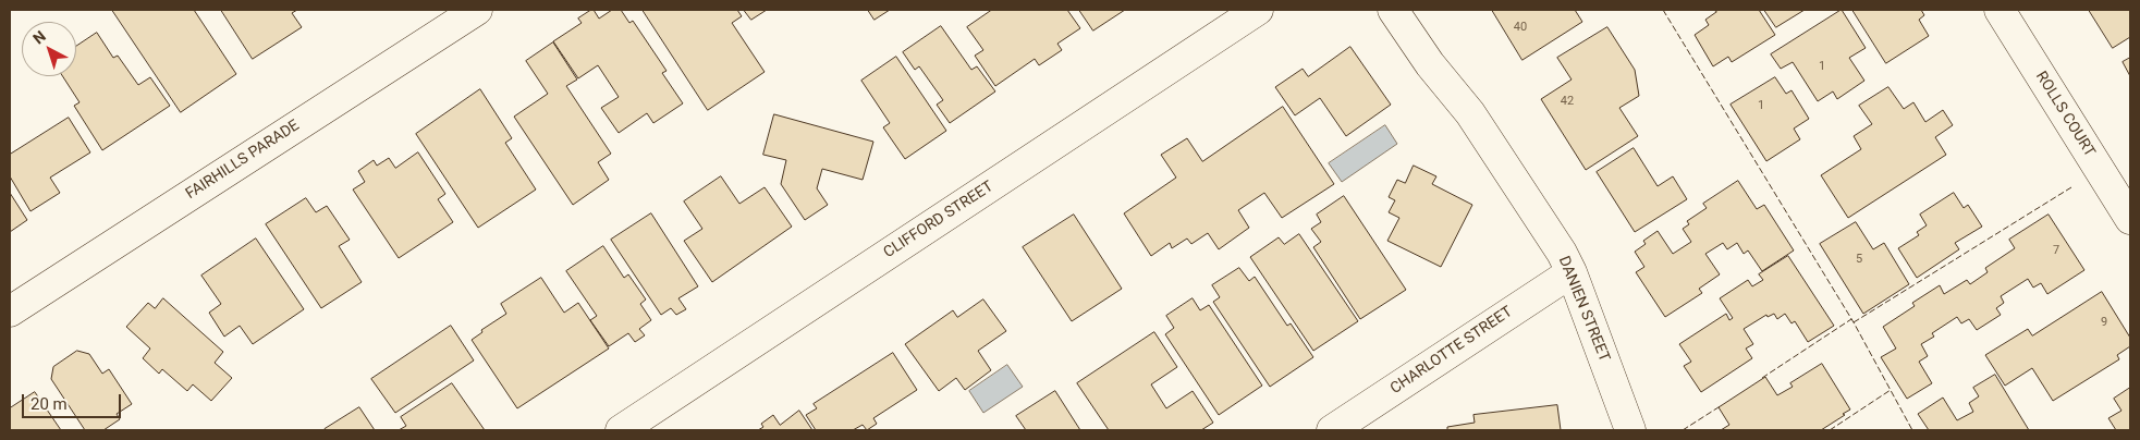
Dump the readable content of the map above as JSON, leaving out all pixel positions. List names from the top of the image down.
{
  "streets": {
    "street": [
      "ROLLS COURT",
      "FAIRHILLS PARADE",
      "CLIFFORD STREET",
      "DANIEN STREET",
      "CHARLOTTE STREET"
    ]
  },
  "crossings": [
    ["DANIEN STREET", "CHARLOTTE STREET"]
  ],
  "house_numbers": [
    "40",
    "1",
    "42",
    "1",
    "7",
    "5",
    "9"
  ],
  "scale_bar": "20 m",
  "north": "top left"
}
